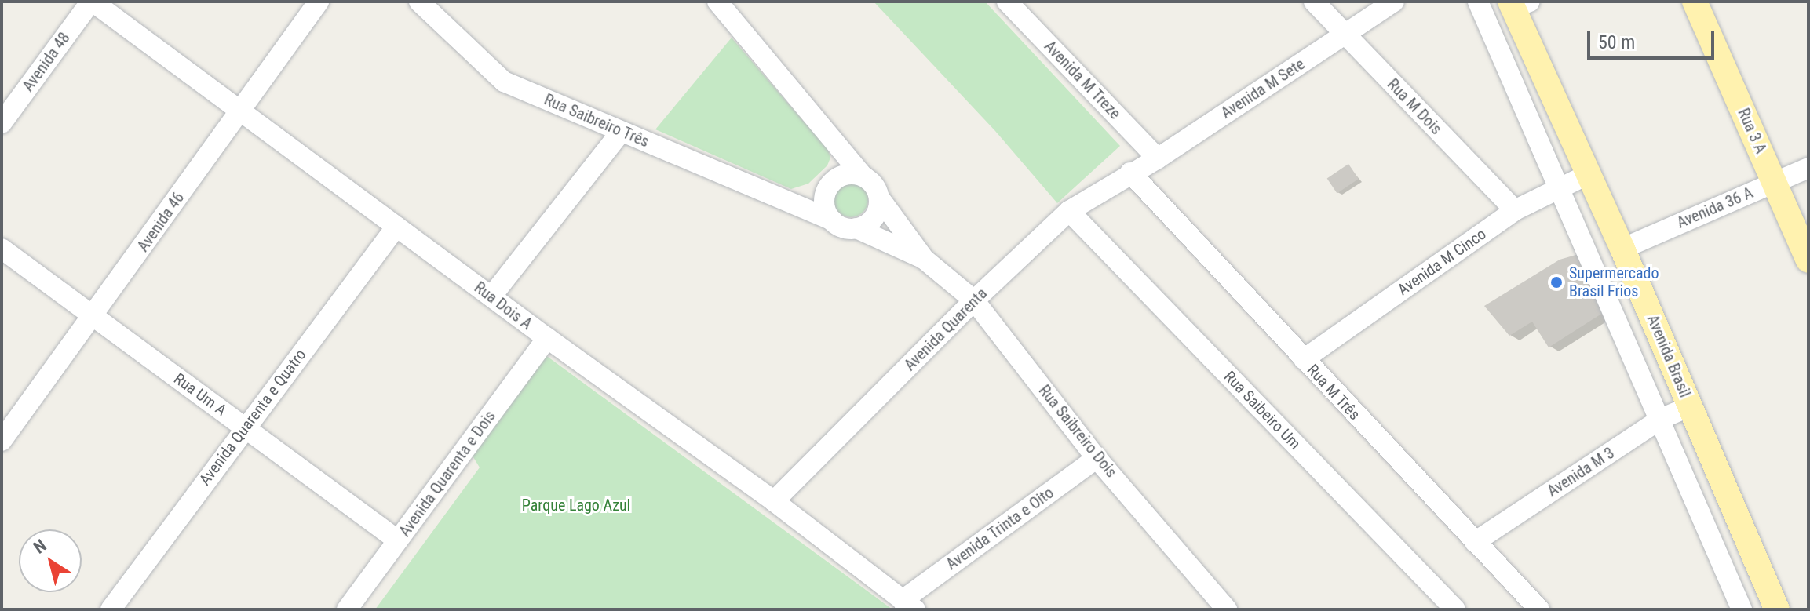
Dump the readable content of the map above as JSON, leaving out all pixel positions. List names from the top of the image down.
{
  "streets": {
    "main road": ["Rua 3 A", "Avenida Brasil"],
    "street": [
      "Avenida 48",
      "Avenida M Treze",
      "Avenida M Sete",
      "Rua M Dois",
      "Rua Saibreiro Três",
      "Avenida 36 A",
      "Avenida 46",
      "Avenida M Cinco",
      "Rua Dois A",
      "Avenida Quarenta",
      "Rua M Três",
      "Rua Um A",
      "Rua Saibeiro Um",
      "Avenida Quarenta e Quatro",
      "Rua Saibreiro Dois",
      "Avenida M 3",
      "Avenida Quarenta e Dois",
      "Avenida Trinta e Oito"
    ]
  },
  "crossings": [
    ["Avenida 48", "Rua Dois A"],
    ["Avenida M Treze", "Avenida M Sete"],
    ["Avenida M Sete", "Rua M Dois"],
    ["Avenida M Sete", "Avenida Quarenta"],
    ["Avenida M Sete", "Rua M Três"],
    ["Rua M Dois", "Avenida M Cinco"],
    ["Rua Saibreiro Três", "Rua Saibreiro Dois"],
    ["Rua 3 A", "Avenida 36 A"],
    ["Avenida 36 A", "Avenida Brasil"],
    ["Avenida 46", "Rua Dois A"],
    ["Avenida 46", "Rua Um A"],
    ["Avenida M Cinco", "Avenida Brasil"],
    ["Avenida M Cinco", "Rua M Três"],
    ["Rua Dois A", "Avenida Quarenta"],
    ["Rua Dois A", "Avenida Quarenta e Quatro"],
    ["Rua Dois A", "Avenida Quarenta e Dois"],
    ["Rua Dois A", "Avenida Trinta e Oito"],
    ["Avenida Quarenta", "Rua M Três"],
    ["Avenida Quarenta", "Rua Saibeiro Um"],
    ["Avenida Quarenta", "Rua Saibreiro Dois"],
    ["Avenida Brasil", "Avenida M 3"],
    ["Rua M Três", "Avenida M 3"],
    ["Rua Um A", "Avenida Quarenta e Quatro"],
    ["Rua Um A", "Avenida Quarenta e Dois"],
    ["Rua Saibreiro Dois", "Avenida Trinta e Oito"]
  ],
  "parks": ["Parque Lago Azul"],
  "places": ["Supermercado Brasil Frios"],
  "scale_bar": "50 m",
  "north": "top left"
}
